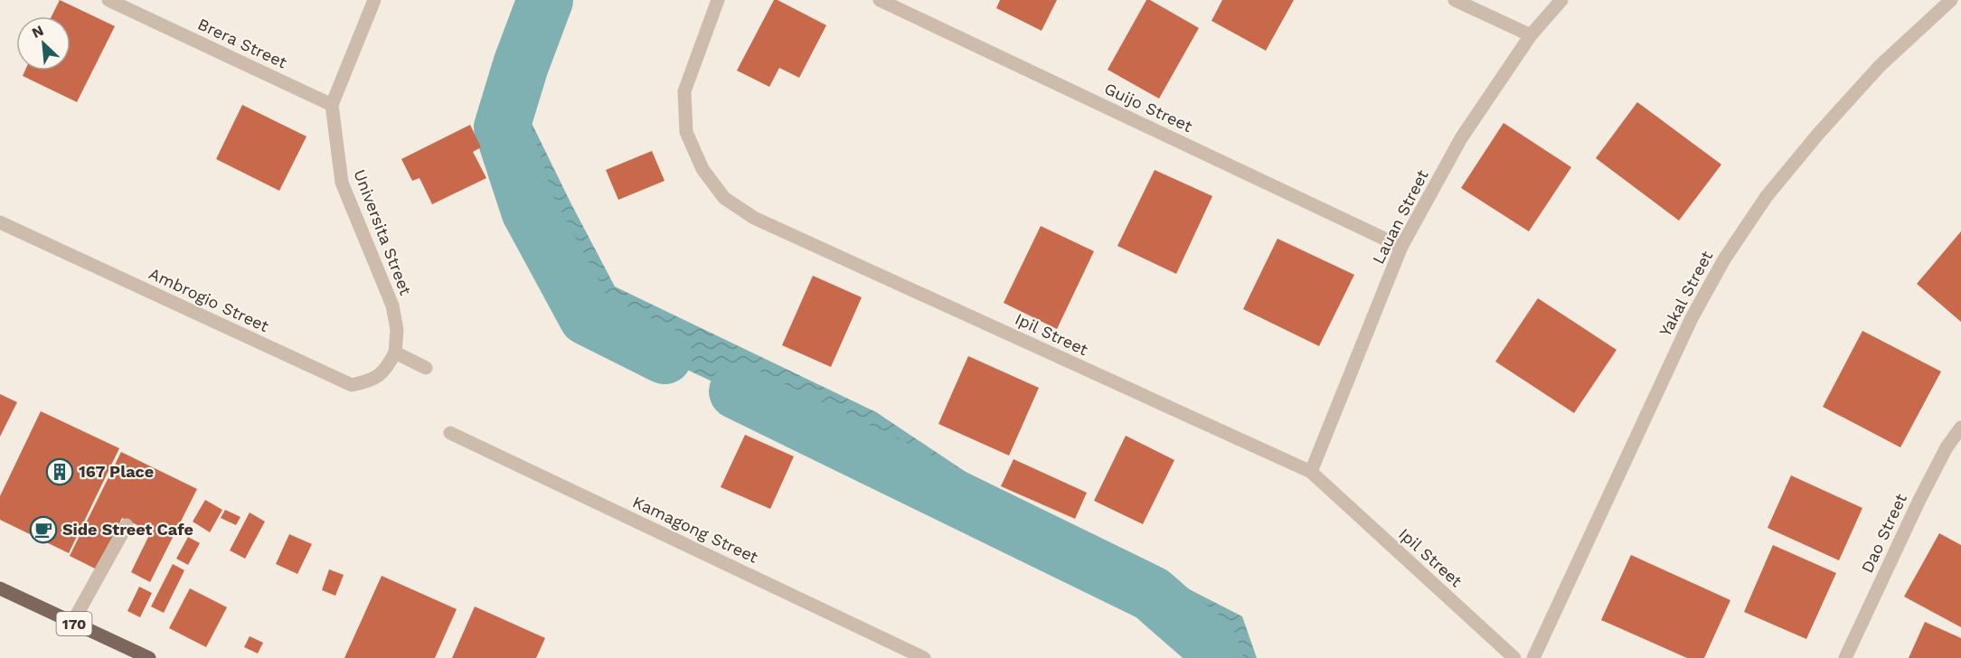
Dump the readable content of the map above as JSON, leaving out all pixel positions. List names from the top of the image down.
{
  "streets": {
    "main road": ["170"],
    "street": [
      "Brera Street",
      "Guijo Street",
      "Lauan Street",
      "Universita Street",
      "Yakal Street",
      "Ambrogio Street",
      "Ipil Street",
      "Kamagong Street",
      "Dao Street"
    ]
  },
  "crossings": [
    ["Brera Street", "Universita Street"],
    ["Guijo Street", "Lauan Street"],
    ["Lauan Street", "Ipil Street"],
    ["Universita Street", "Ambrogio Street"]
  ],
  "places": {
    "building": ["167 Place"],
    "cafe": ["Side Street Cafe"]
  },
  "north": "top left"
}
